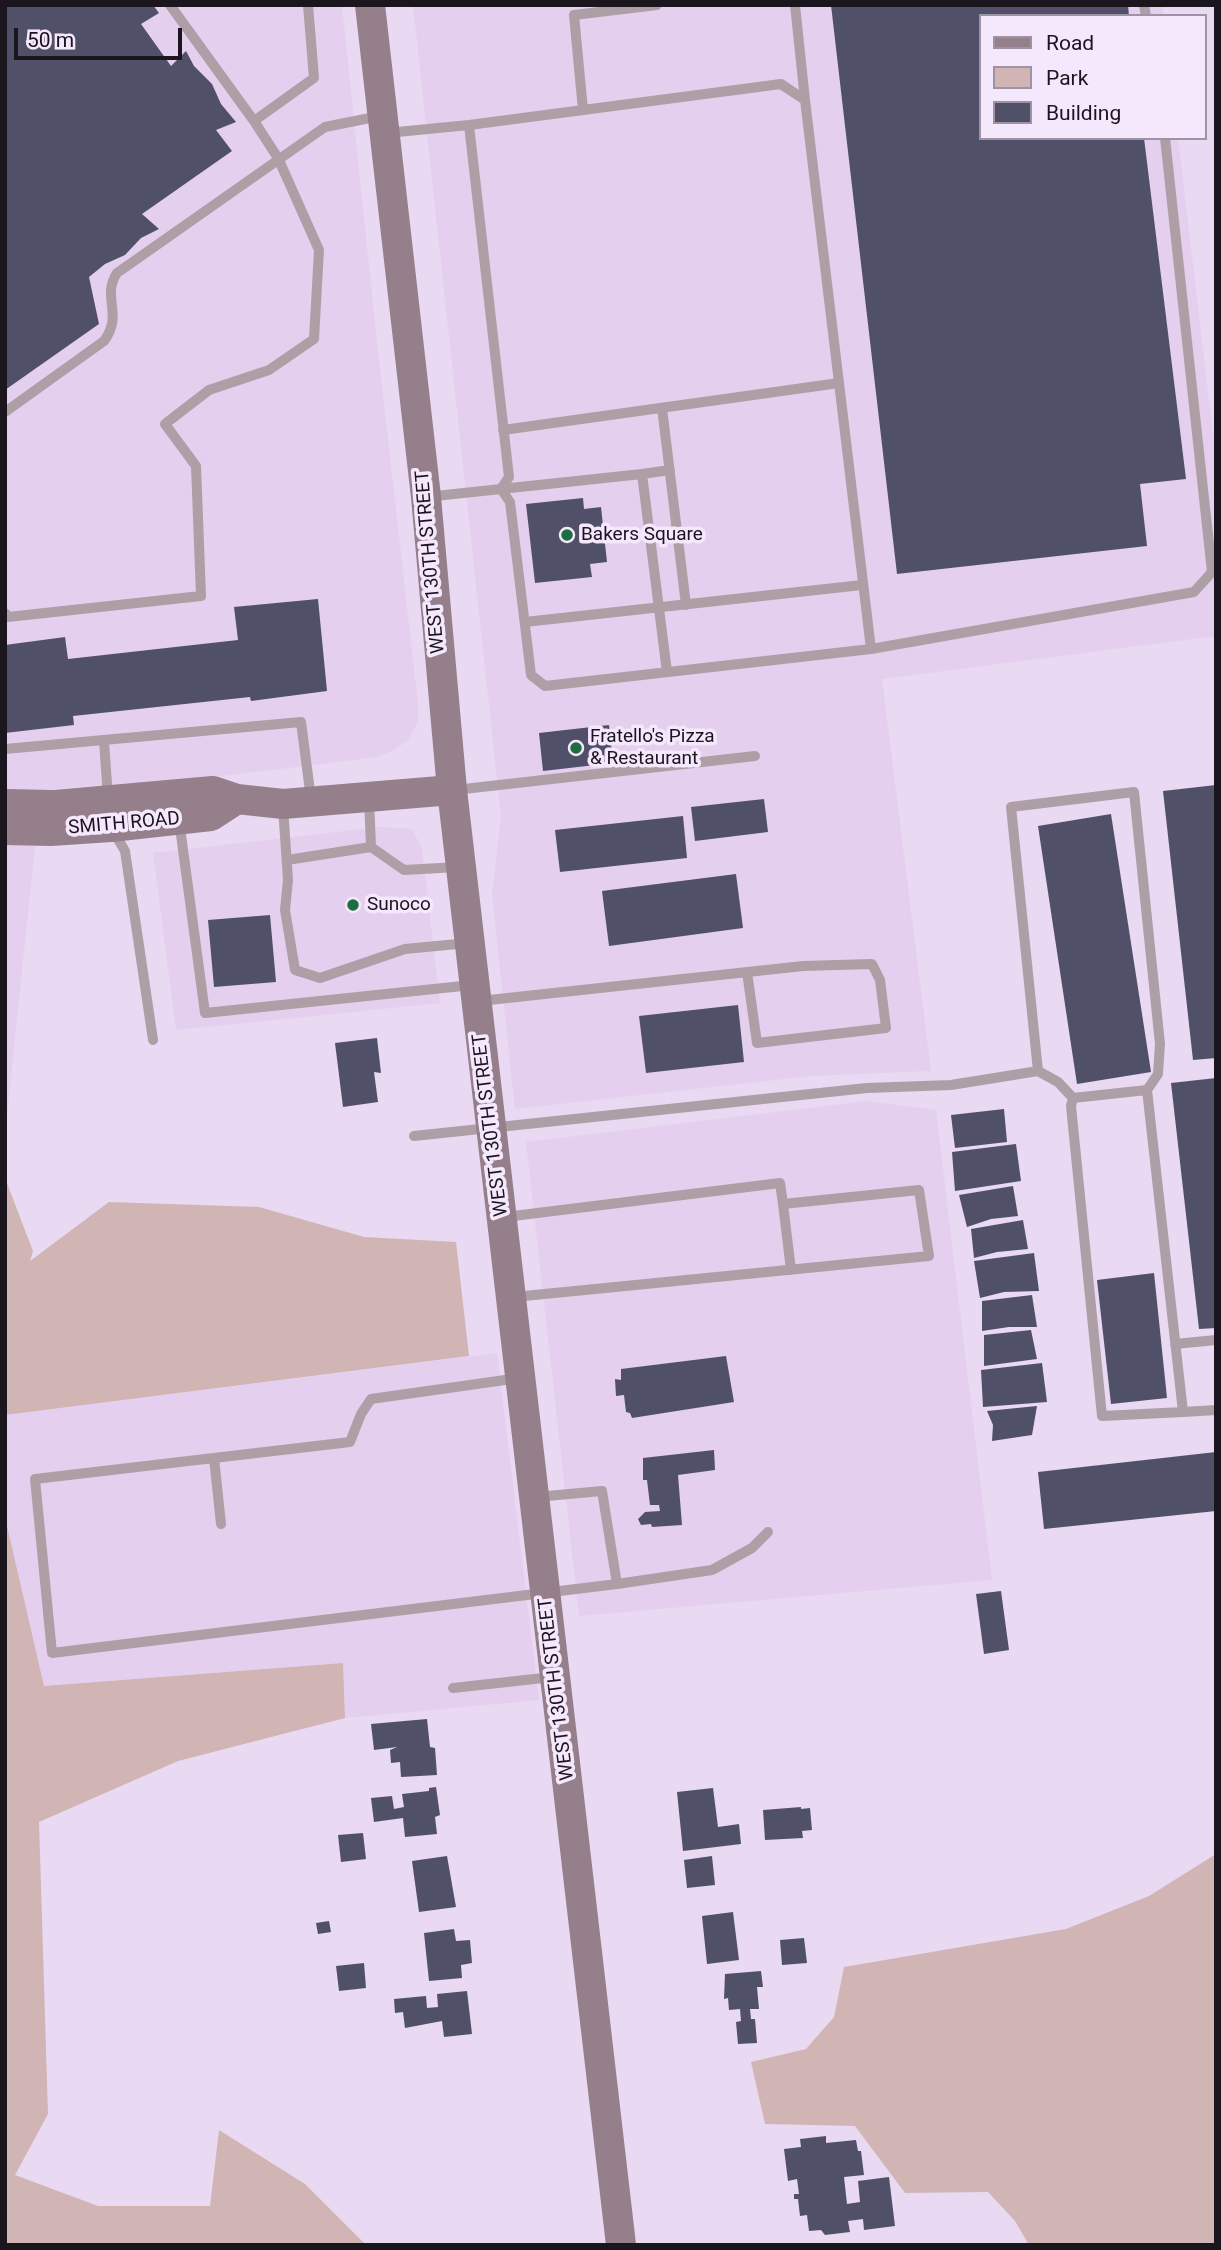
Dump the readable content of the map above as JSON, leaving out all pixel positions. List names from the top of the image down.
{
  "streets": {
    "main road": ["WEST 130TH STREET", "SMITH ROAD"]
  },
  "crossings": [
    ["WEST 130TH STREET", "SMITH ROAD"]
  ],
  "places": ["Bakers Square", "Fratello's Pizza & Restaurant", "Sunoco"],
  "legend": ["Road", "Park", "Building"],
  "scale_bar": "50 m"
}
